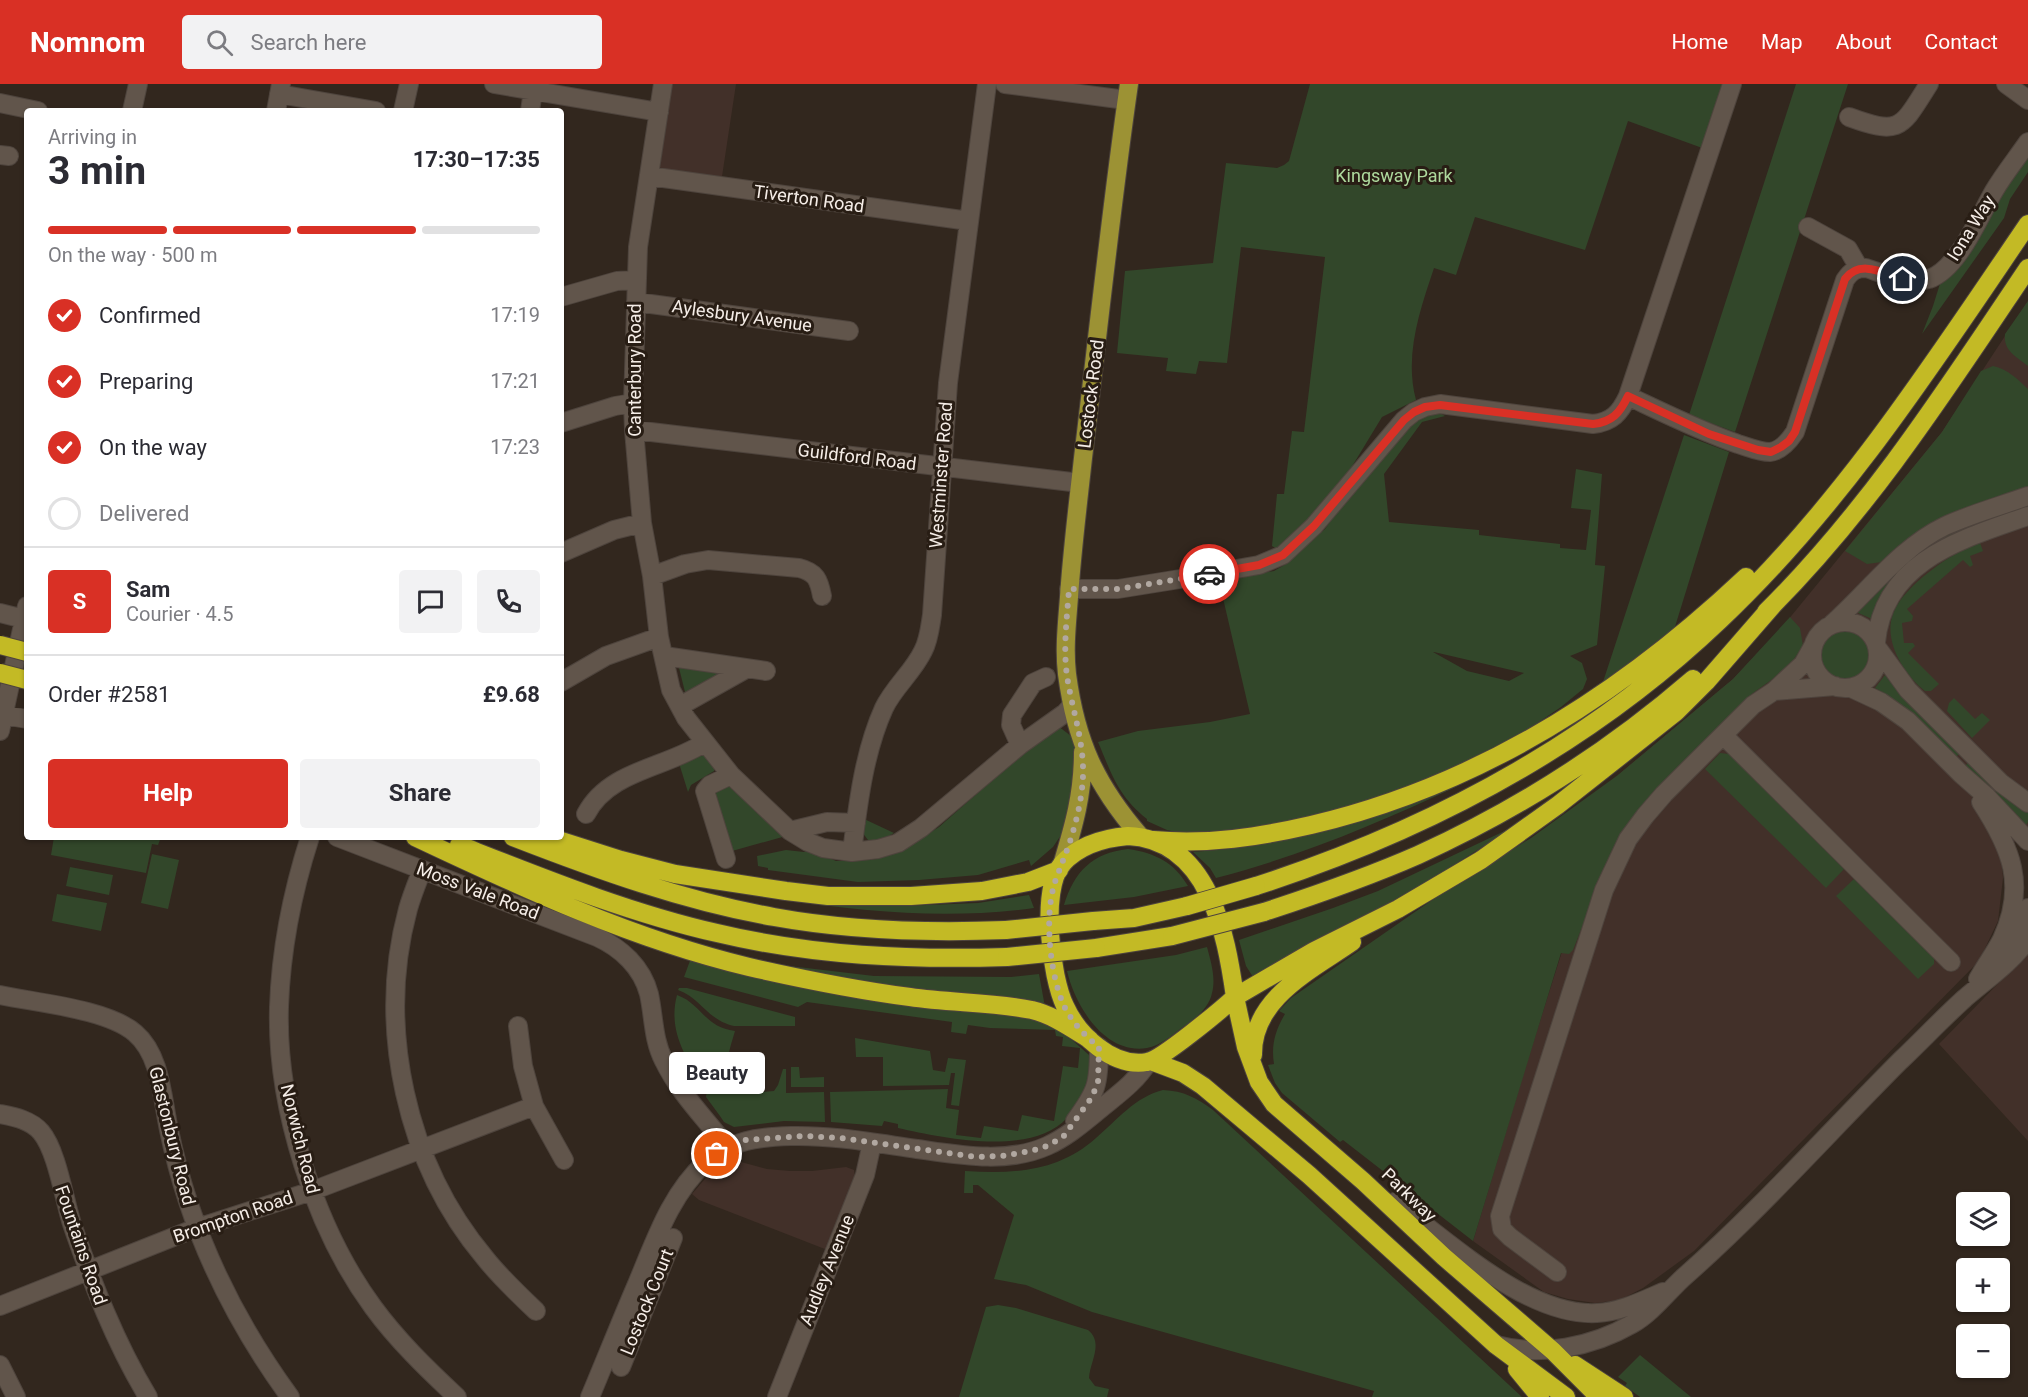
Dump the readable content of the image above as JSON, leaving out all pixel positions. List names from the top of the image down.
{
  "streets": {
    "highway": ["Parkway"],
    "main road": ["Lostock Road"],
    "street": [
      "Tiverton Road",
      "Iona Way",
      "Aylesbury Avenue",
      "Canterbury Road",
      "Guildford Road",
      "Westminster Road",
      "Moss Vale Road",
      "Glastonbury Road",
      "Norwich Road",
      "Brompton Road",
      "Fountains Road",
      "Audley Avenue",
      "Lostock Court"
    ]
  },
  "crossings": [
    ["Tiverton Road", "Canterbury Road"],
    ["Tiverton Road", "Westminster Road"],
    ["Aylesbury Avenue", "Canterbury Road"],
    ["Canterbury Road", "Guildford Road"],
    ["Canterbury Road", "Westminster Road"],
    ["Lostock Road", "Guildford Road"],
    ["Lostock Road", "Parkway"],
    ["Guildford Road", "Westminster Road"],
    ["Glastonbury Road", "Brompton Road"],
    ["Norwich Road", "Brompton Road"],
    ["Brompton Road", "Fountains Road"]
  ],
  "parks": ["Kingsway Park"],
  "places": ["Beauty"],
  "page": {
    "header": "Nomnom",
    "search": "Search here",
    "nav": [
      "Home",
      "Map",
      "About",
      "Contact"
    ],
    "heading": ["3 min", "Arriving in", "17:30–17:35"],
    "panel": [
      "Sam",
      "Courier · 4.5",
      "Order #2581",
      "£9.68"
    ],
    "bar": "On the way · 500 m",
    "list": [
      ["Confirmed", "17:19"],
      ["Preparing", "17:21"],
      ["On the way", "17:23"],
      "Delivered"
    ],
    "round": "S",
    "buttons": ["Help", "Share"],
    "bubble": "Beauty",
    "map_buttons": ["+", "−"]
  }
}
